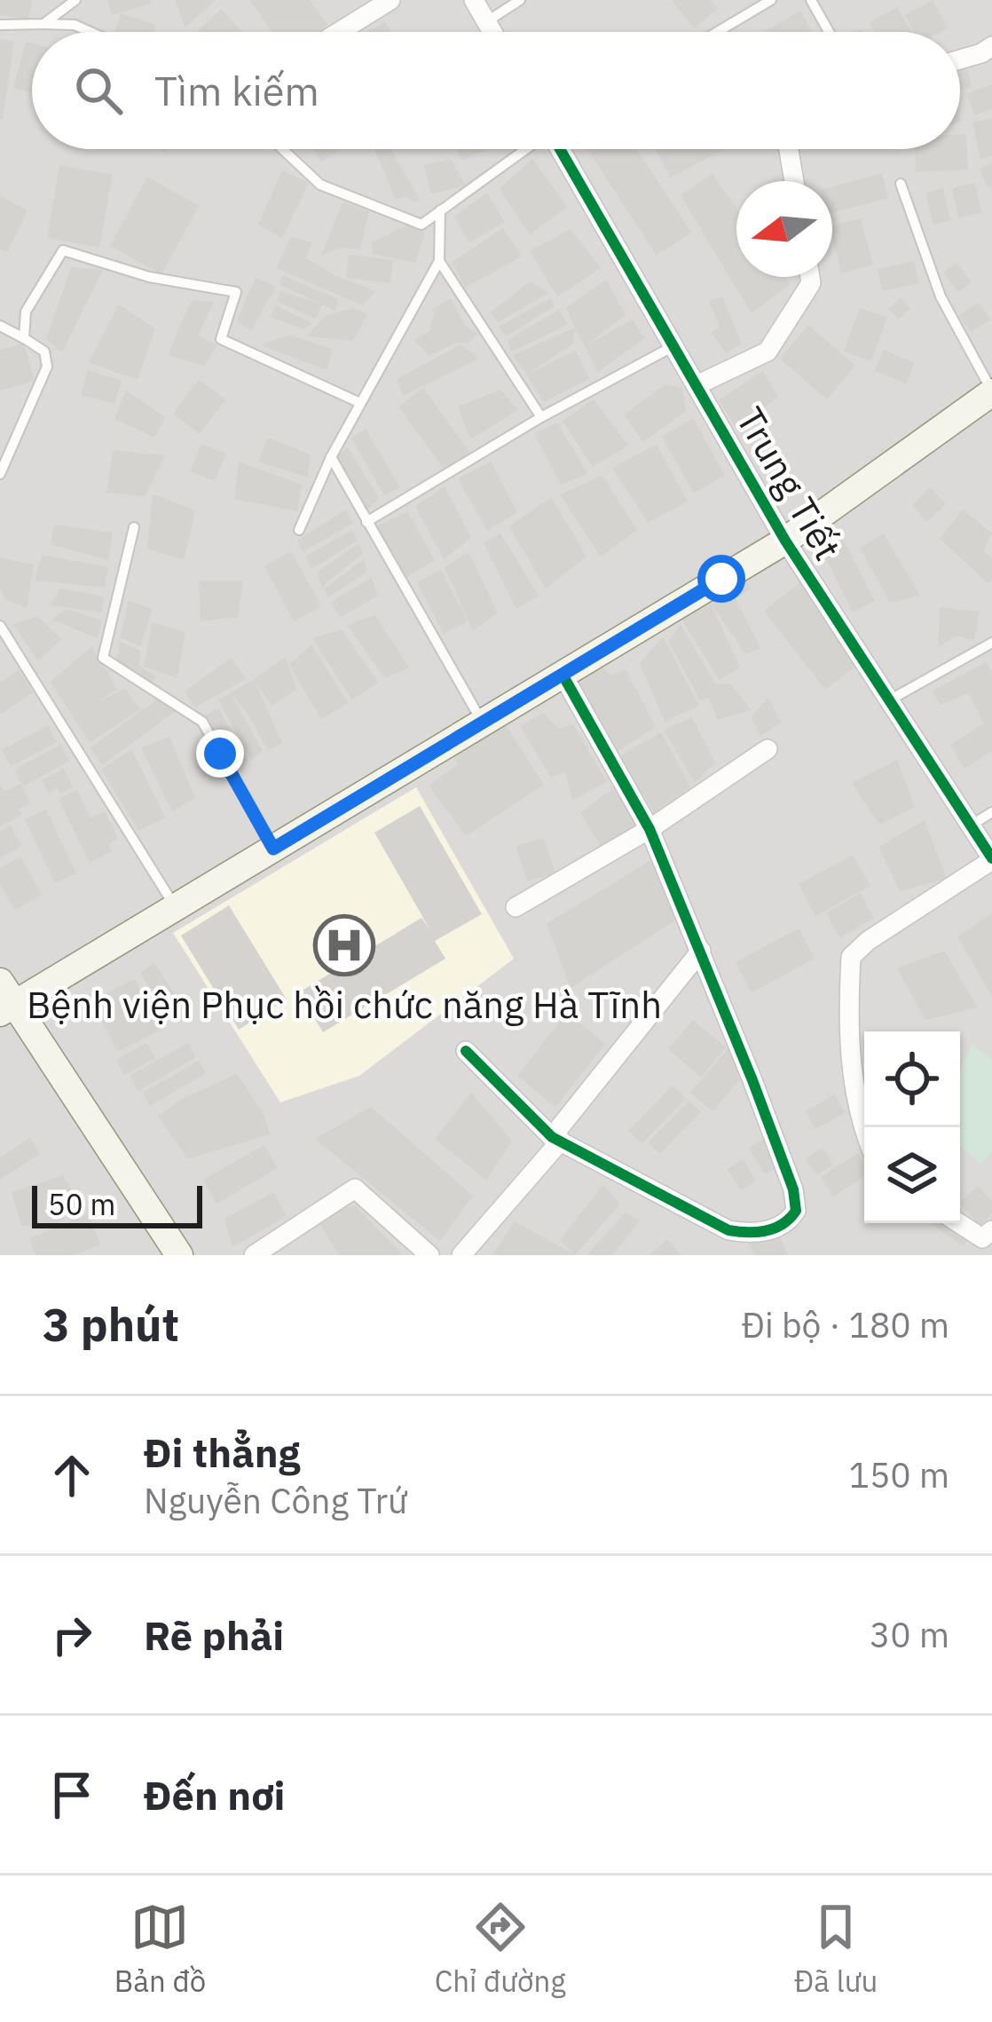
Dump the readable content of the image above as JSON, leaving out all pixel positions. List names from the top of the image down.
{
  "streets": {
    "street": ["Trung Tiết"]
  },
  "places": {
    "hospital": ["Bệnh viện Phục hồi chức năng Hà Tĩnh"]
  },
  "scale_bar": "50 m",
  "north": "left",
  "page": {
    "search": "Tìm kiếm",
    "scale": "50 m",
    "heading": ["3 phút", "Đi bộ · 180 m"],
    "list": [
      ["Đi thẳng", "Nguyễn Công Trứ", "150 m"],
      ["Rẽ phải", "30 m"],
      "Đến nơi"
    ],
    "nav": ["Bản đồ", "Chỉ đường", "Đã lưu"]
  }
}
